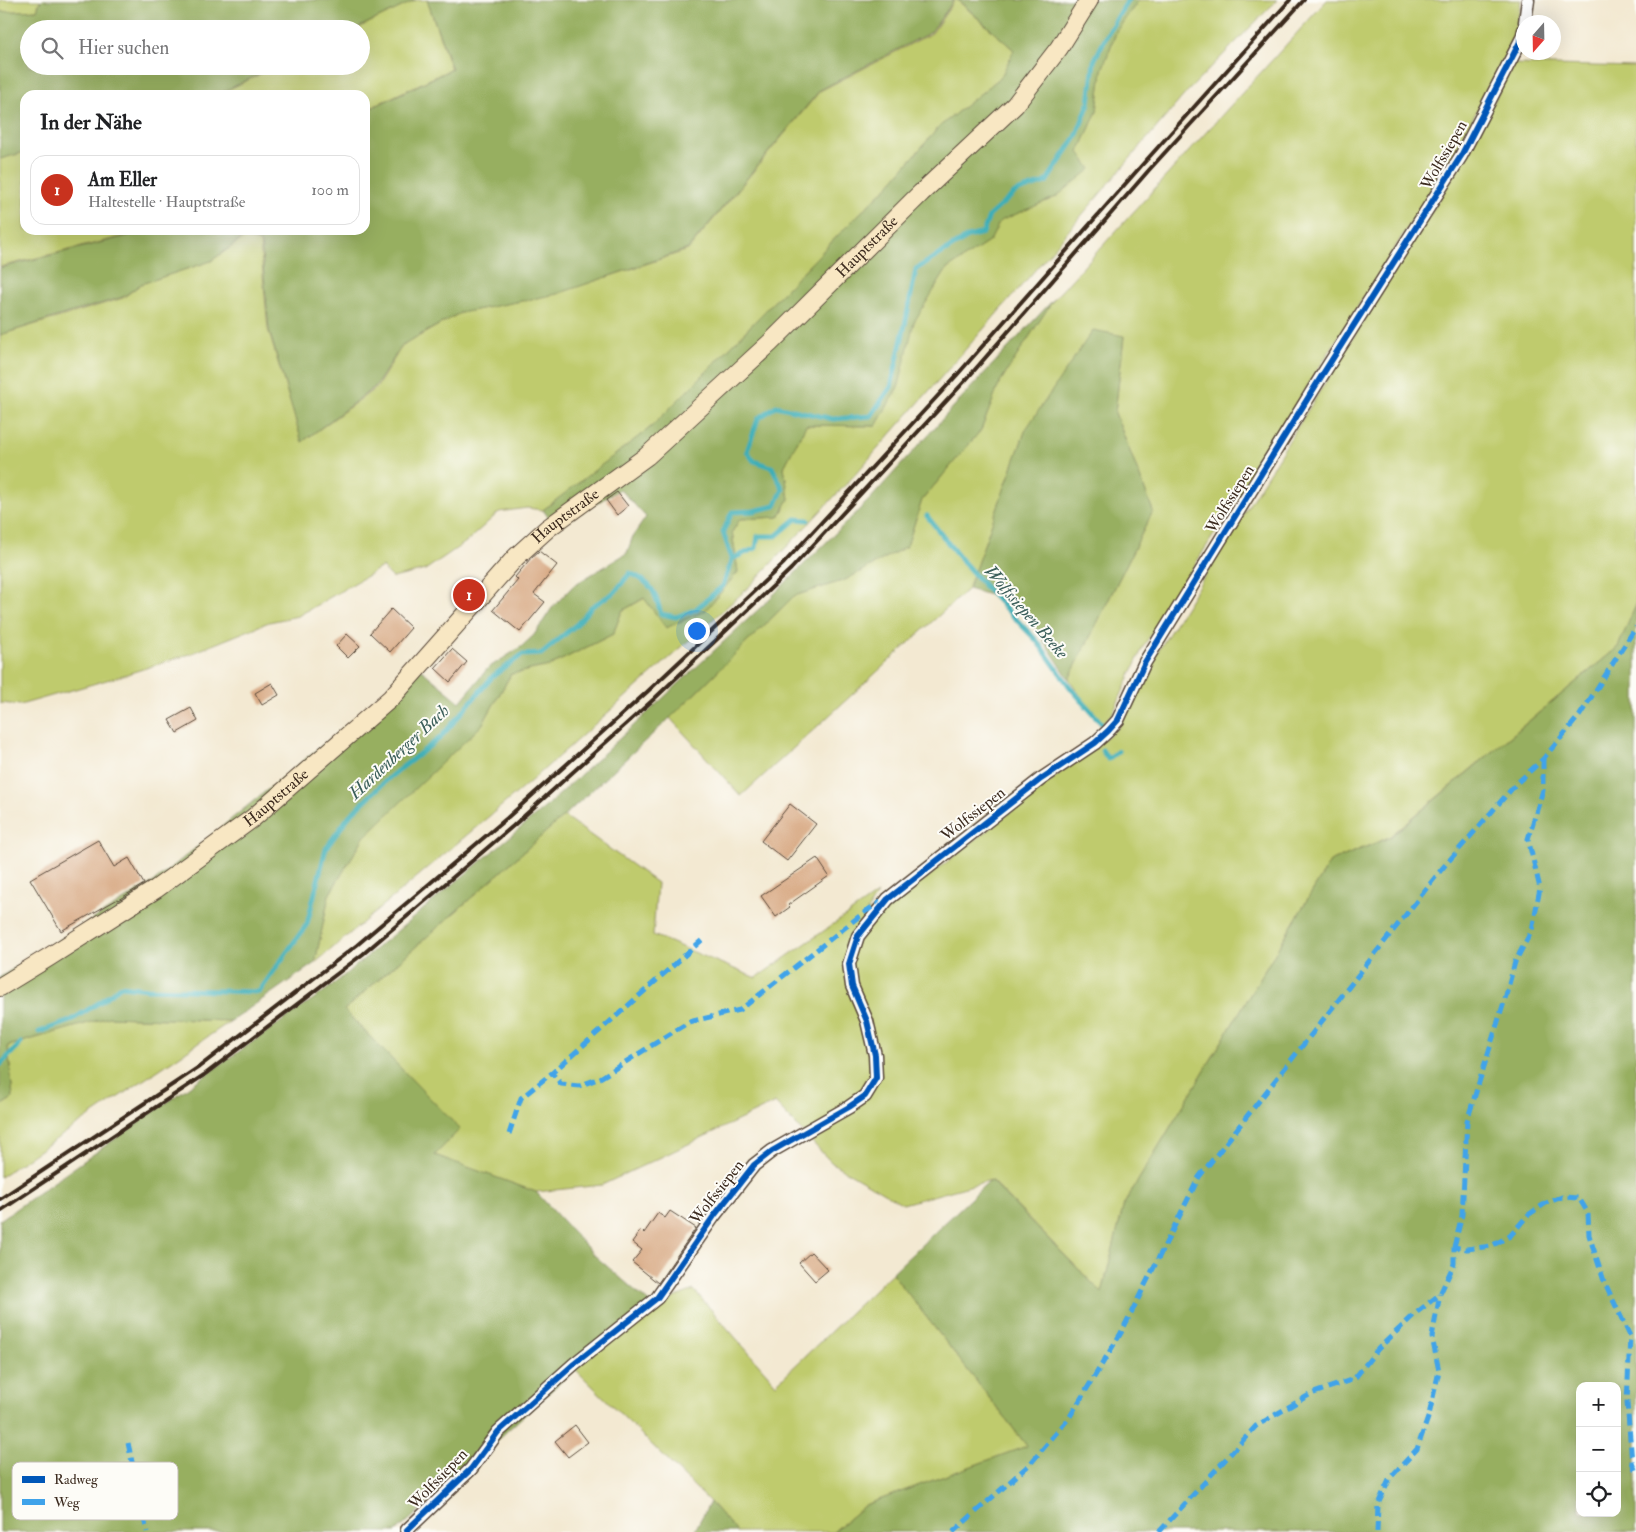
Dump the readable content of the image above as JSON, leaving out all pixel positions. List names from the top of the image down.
{
  "streets": {
    "main road": ["Hauptstraße"],
    "street": ["Wolfssiepen"]
  },
  "water": ["Wolfssiepen Beeke", "Hardenberger Bach"],
  "legend": ["Radweg", "Weg"],
  "north": "bottom",
  "page": {
    "search": "Hier suchen",
    "heading": "In der Nähe",
    "list": [
      {
        "mark": "1",
        "name": "Am Eller",
        "note": "Haltestelle · Hauptstraße",
        "value": "100 m"
      }
    ],
    "pins": "1",
    "map_buttons": ["+", "−"]
  }
}
